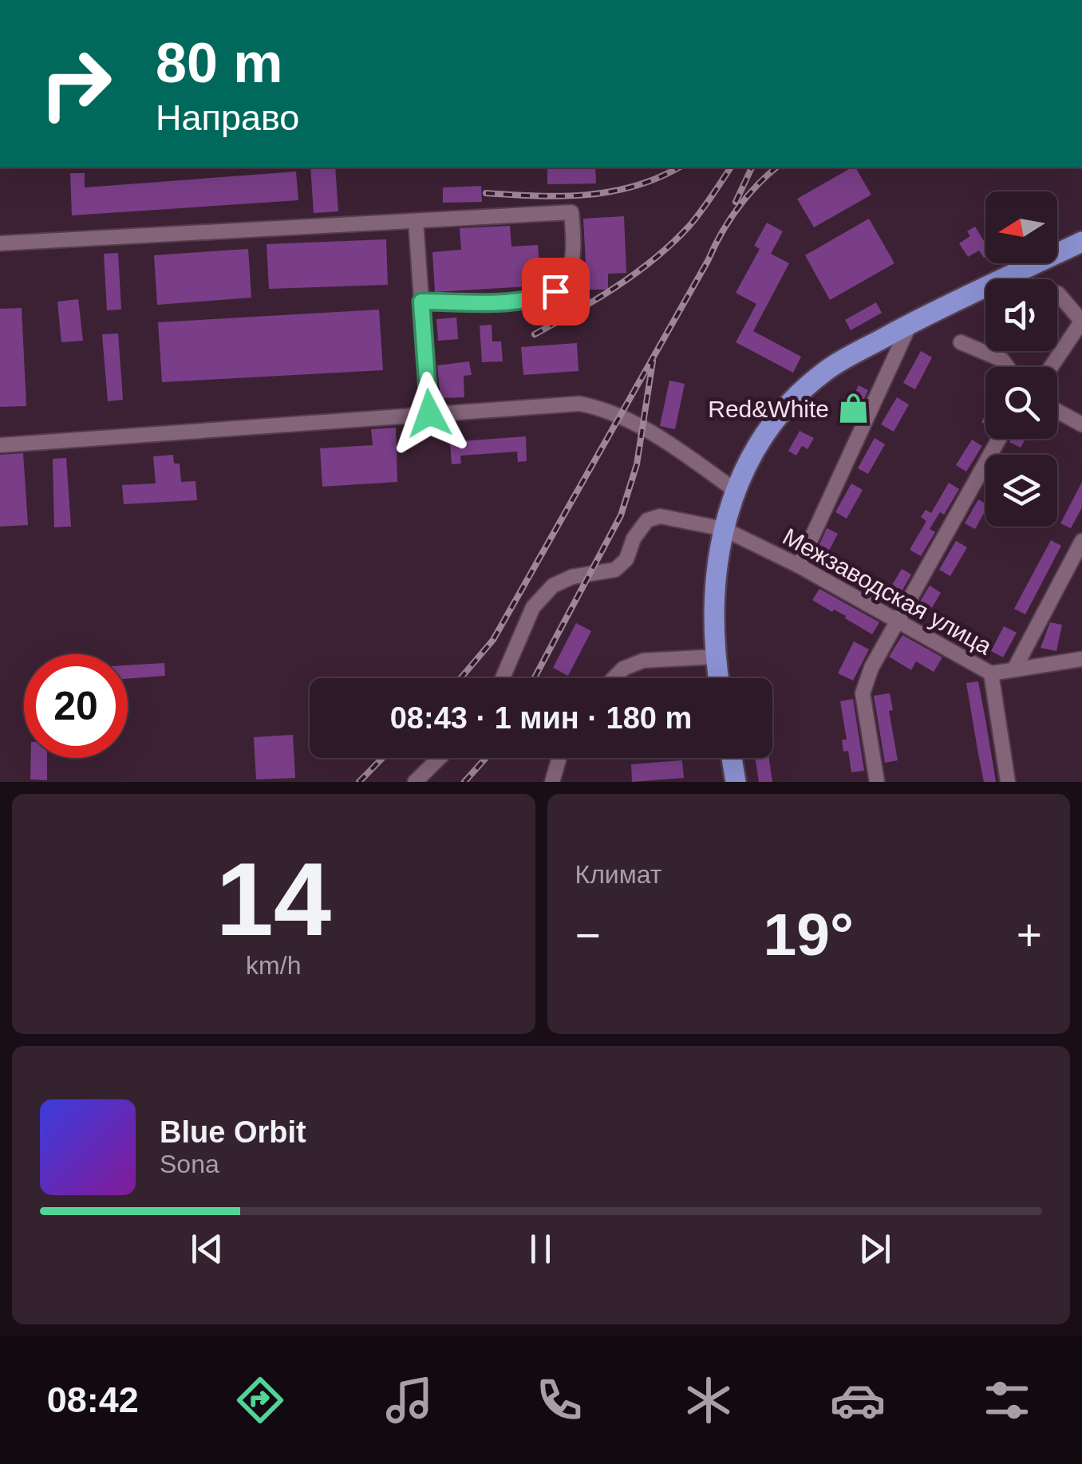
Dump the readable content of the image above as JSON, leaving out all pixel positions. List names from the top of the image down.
{
  "streets": {
    "street": ["Межзаводская улица"]
  },
  "places": {
    "shop": ["Red&White"]
  },
  "north": "left",
  "page": {
    "turn": ["80 m", "Направо"],
    "limit": "20",
    "trip": "08:43 · 1 мин · 180 m",
    "tile": [
      ["14", "km/h"],
      "Климат"
    ],
    "heat": ["−", "19°", "+"],
    "song": ["Blue Orbit", "Sona"],
    "tabs": "08:42"
  }
}
